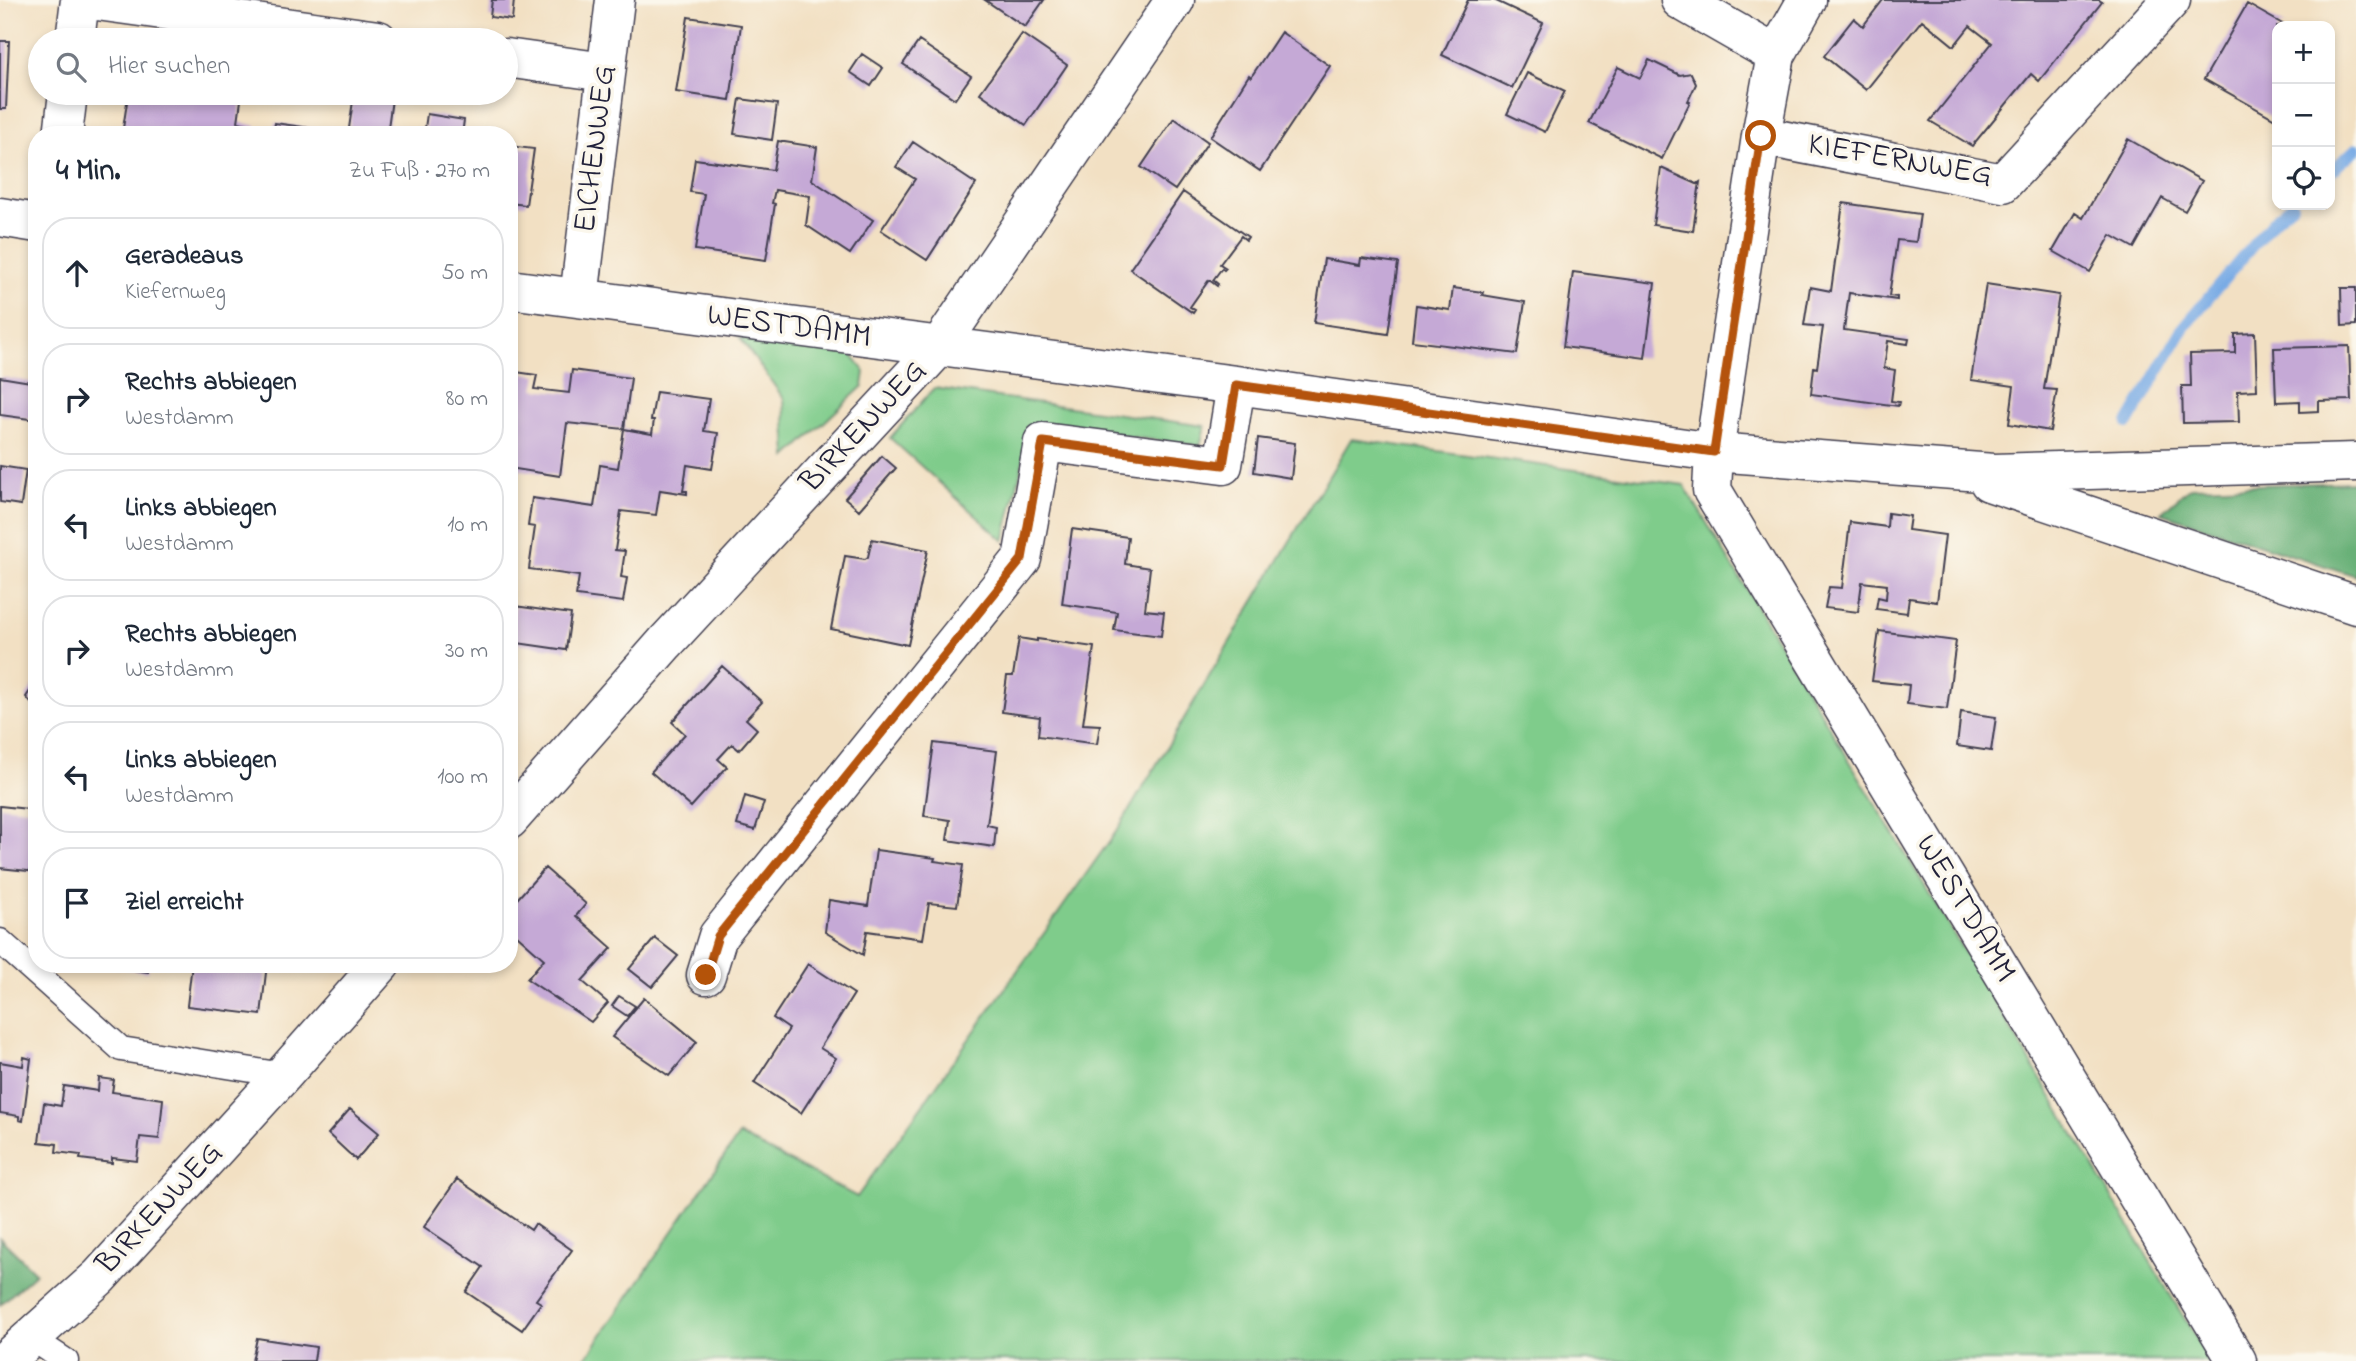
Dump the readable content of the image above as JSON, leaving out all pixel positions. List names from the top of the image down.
{
  "streets": {
    "street": [
      "EICHENWEG",
      "KIEFERNWEG",
      "WESTDAMM",
      "BIRKENWEG"
    ]
  },
  "crossings": [
    ["EICHENWEG", "WESTDAMM"],
    ["WESTDAMM", "BIRKENWEG"]
  ],
  "page": {
    "map_buttons": ["+", "−"],
    "search": "Hier suchen",
    "heading": ["4 Min.", "Zu Fuß · 270 m"],
    "list": [
      ["Geradeaus", "Kiefernweg", "50 m"],
      ["Rechts abbiegen", "Westdamm", "80 m"],
      ["Links abbiegen", "Westdamm", "10 m"],
      ["Rechts abbiegen", "Westdamm", "30 m"],
      ["Links abbiegen", "Westdamm", "100 m"],
      "Ziel erreicht"
    ]
  }
}
